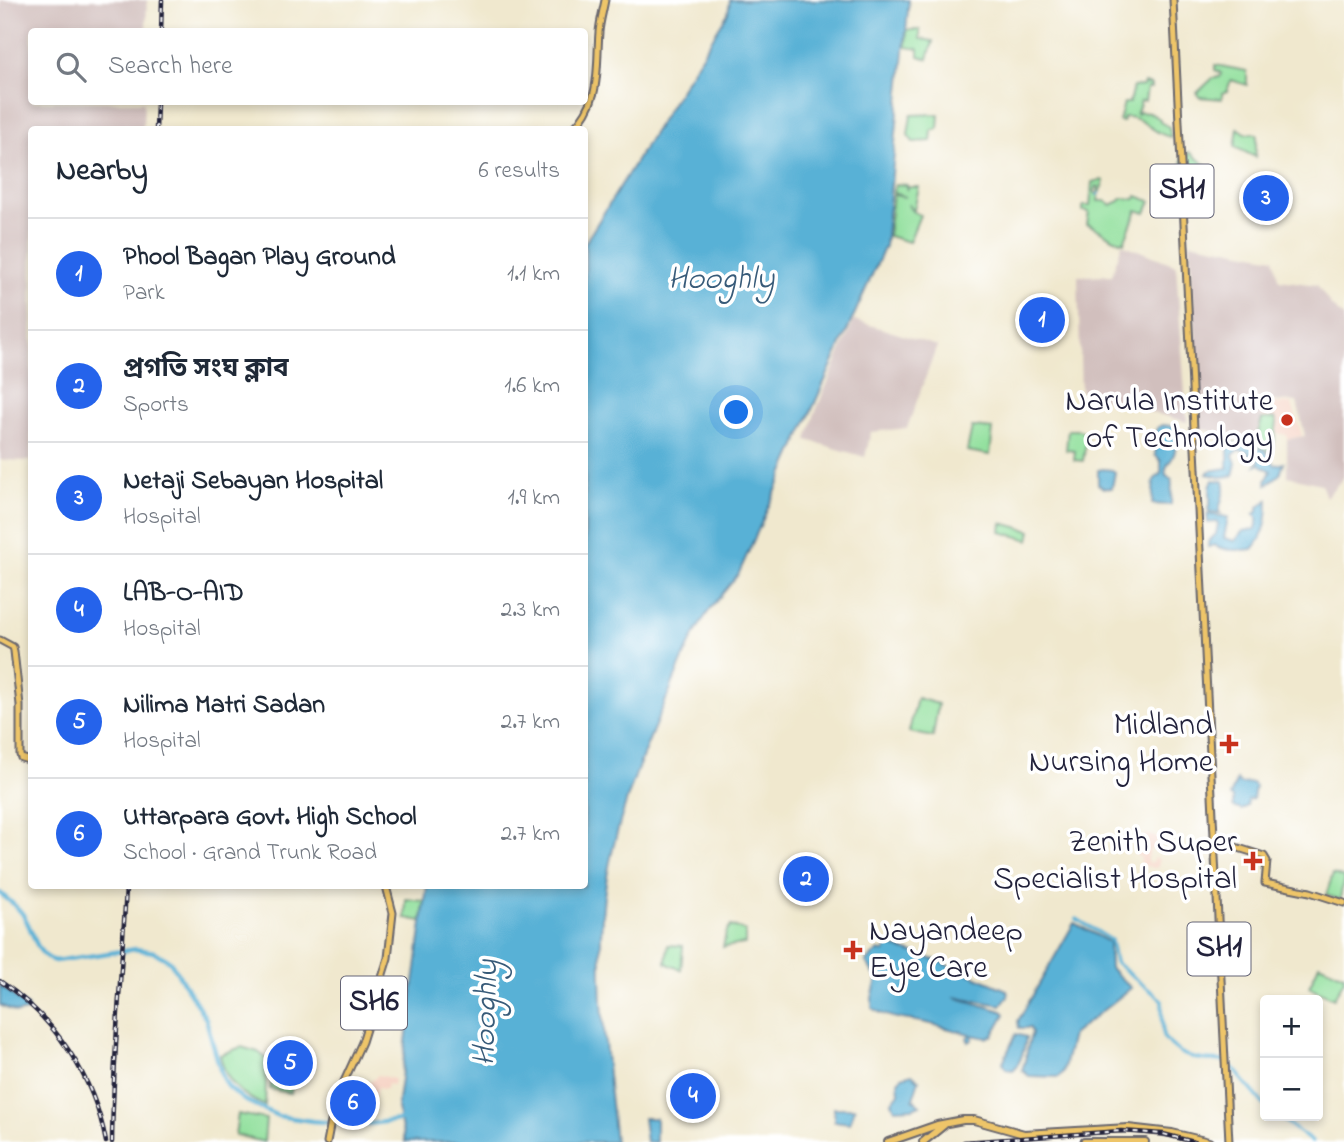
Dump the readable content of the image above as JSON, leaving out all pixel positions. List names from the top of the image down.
{
  "streets": {
    "main road": ["SH1", "SH6"]
  },
  "water": ["Hooghly"],
  "places": {
    "other": ["Narula Institute of Technology"],
    "health": ["Midland Nursing Home", "Zenith Super Specialist Hospital", "Nayandeep Eye Care"]
  },
  "page": {
    "search": "Search here",
    "heading": ["Nearby", "6 results"],
    "pins": [
      "3",
      "1",
      "2",
      "5",
      "4",
      "6"
    ],
    "list": [
      {
        "mark": "1",
        "name": "Phool Bagan Play Ground",
        "note": "Park",
        "value": "1.1 km"
      },
      {
        "mark": "2",
        "name": "প্রগতি সংঘ ক্লাব",
        "note": "Sports",
        "value": "1.6 km"
      },
      {
        "mark": "3",
        "name": "Netaji Sebayan Hospital",
        "note": "Hospital",
        "value": "1.9 km"
      },
      {
        "mark": "4",
        "name": "LAB-O-AID",
        "note": "Hospital",
        "value": "2.3 km"
      },
      {
        "mark": "5",
        "name": "Nilima Matri Sadan",
        "note": "Hospital",
        "value": "2.7 km"
      },
      {
        "mark": "6",
        "name": "Uttarpara Govt. High School",
        "note": "School · Grand Trunk Road",
        "value": "2.7 km"
      }
    ],
    "map_buttons": ["+", "−"]
  }
}
